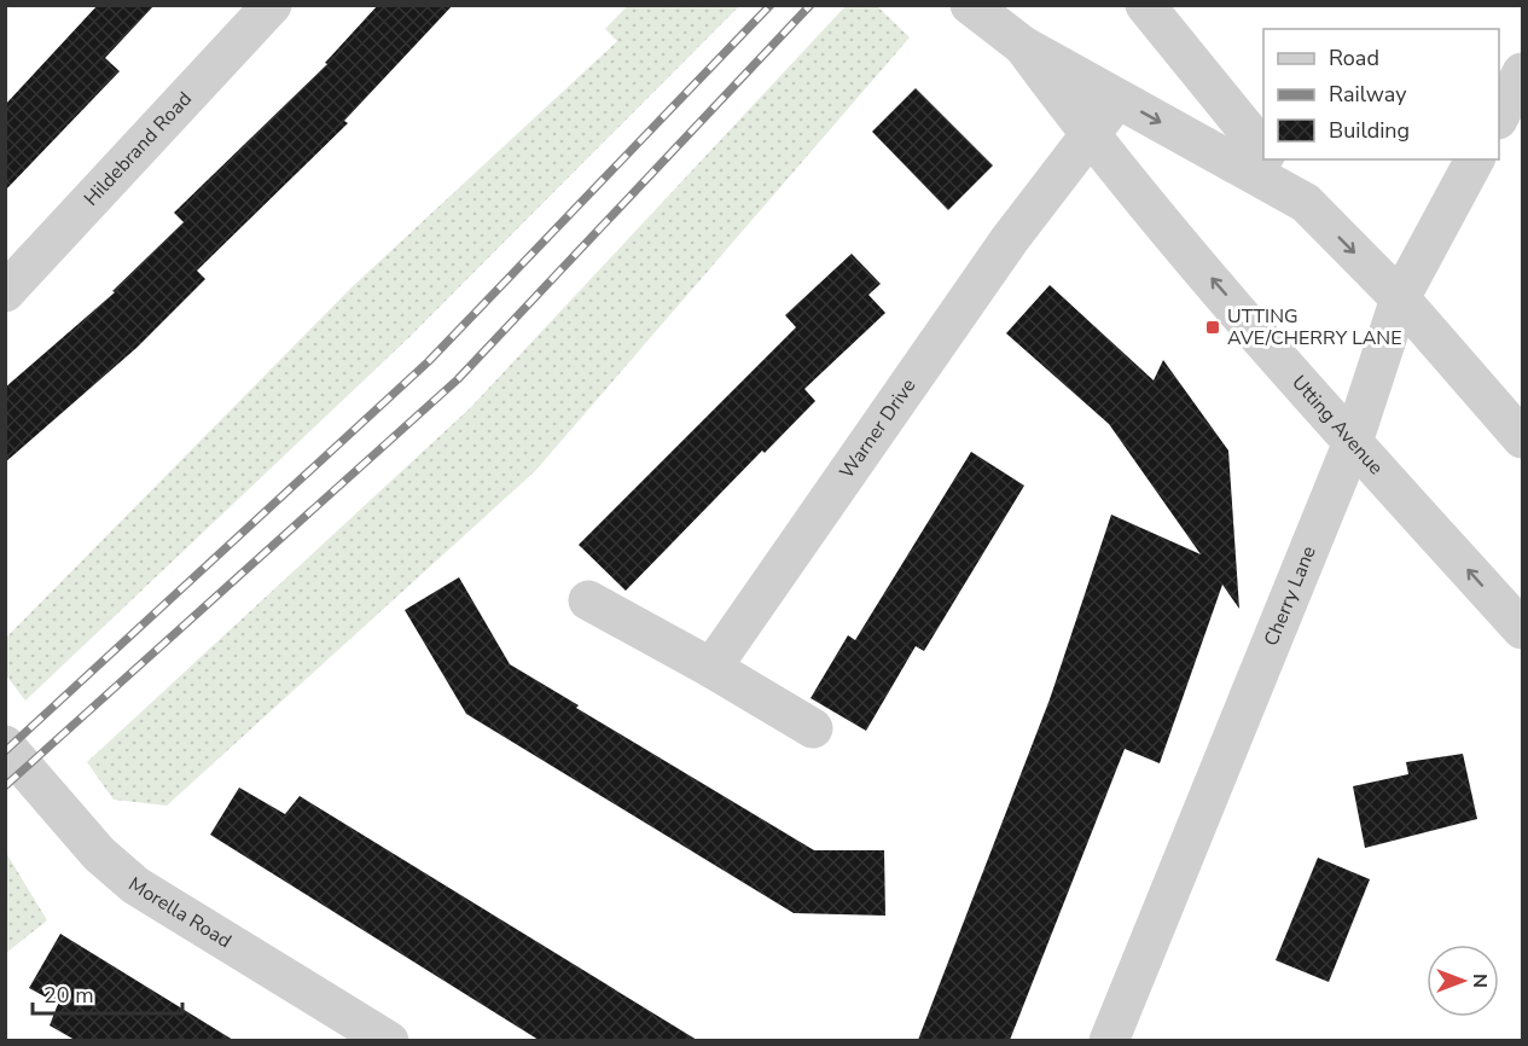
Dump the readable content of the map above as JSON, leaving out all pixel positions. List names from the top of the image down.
{
  "streets": {
    "street": [
      "Hildebrand Road",
      "Utting Avenue",
      "Warner Drive",
      "Cherry Lane",
      "Morella Road"
    ]
  },
  "crossings": [
    ["Utting Avenue", "Warner Drive"],
    ["Utting Avenue", "Cherry Lane"]
  ],
  "places": {
    "transit": ["UTTING AVE/CHERRY LANE"]
  },
  "legend": ["Road", "Railway", "Building"],
  "scale_bar": "20 m",
  "north": "right"
}
